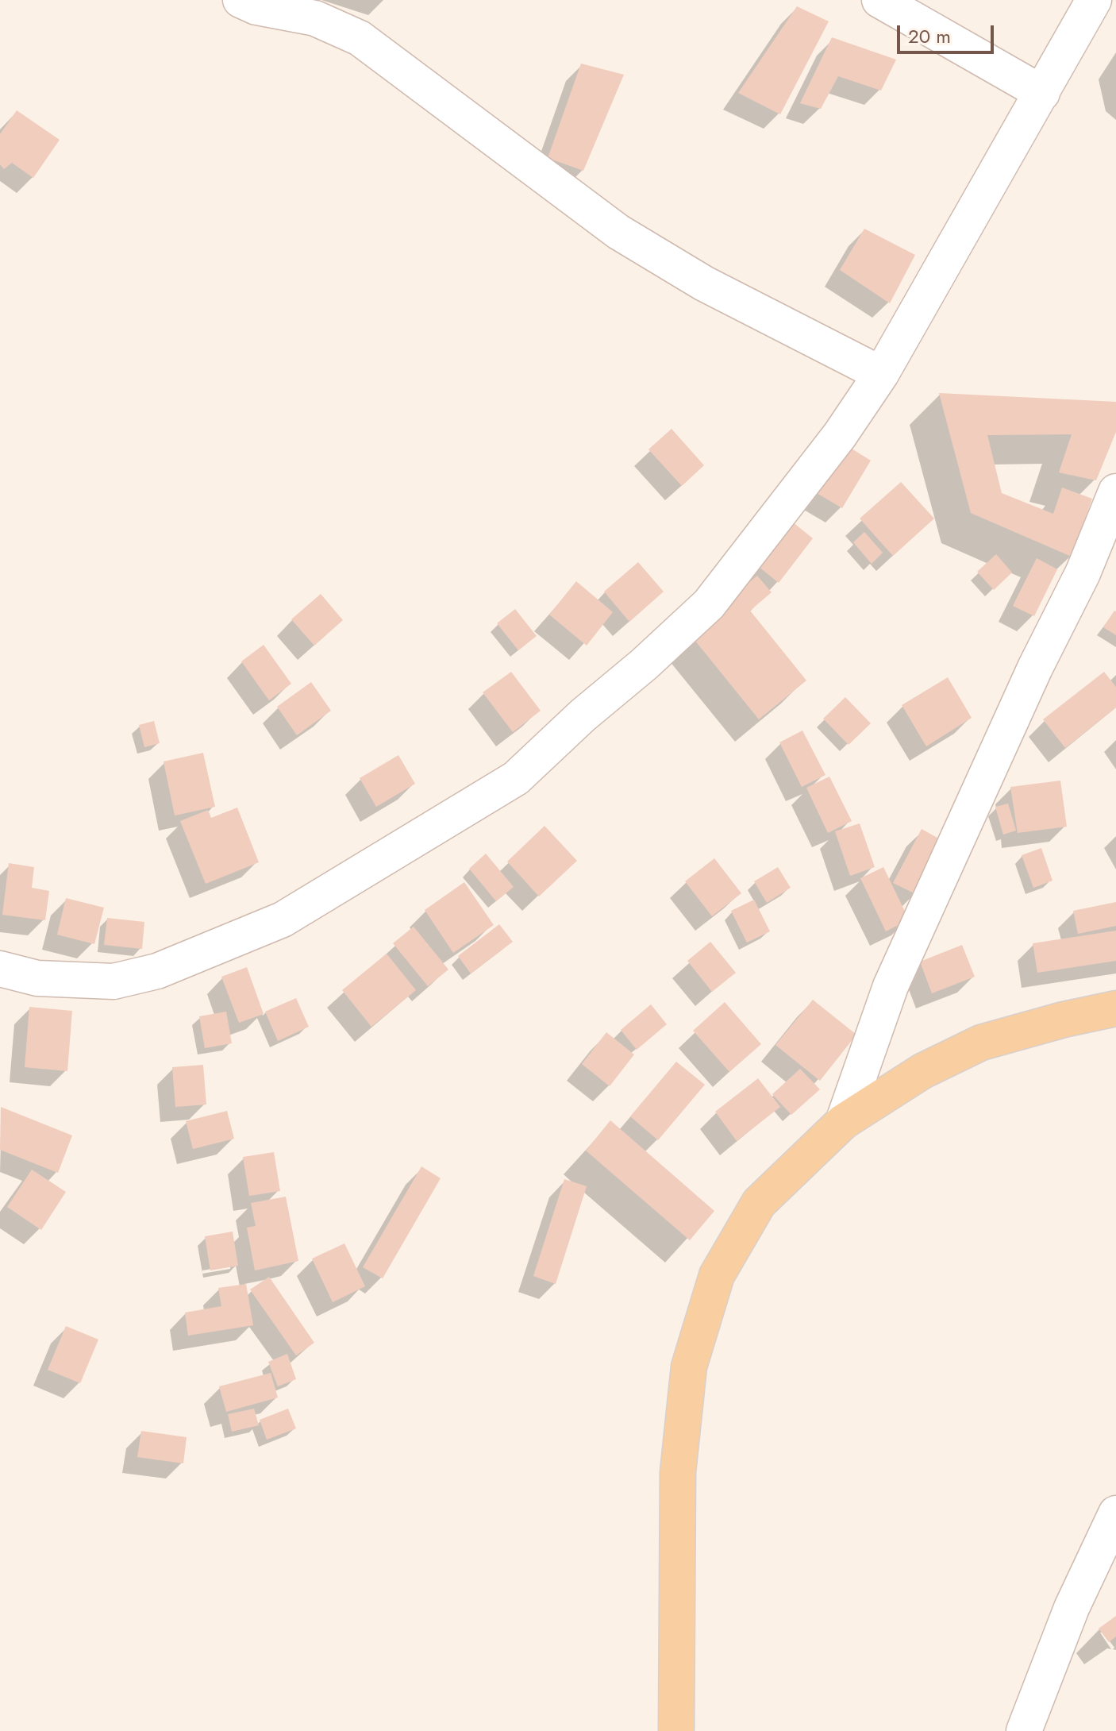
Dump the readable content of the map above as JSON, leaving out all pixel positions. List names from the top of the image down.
{
  "scale_bar": "20 m"
}
